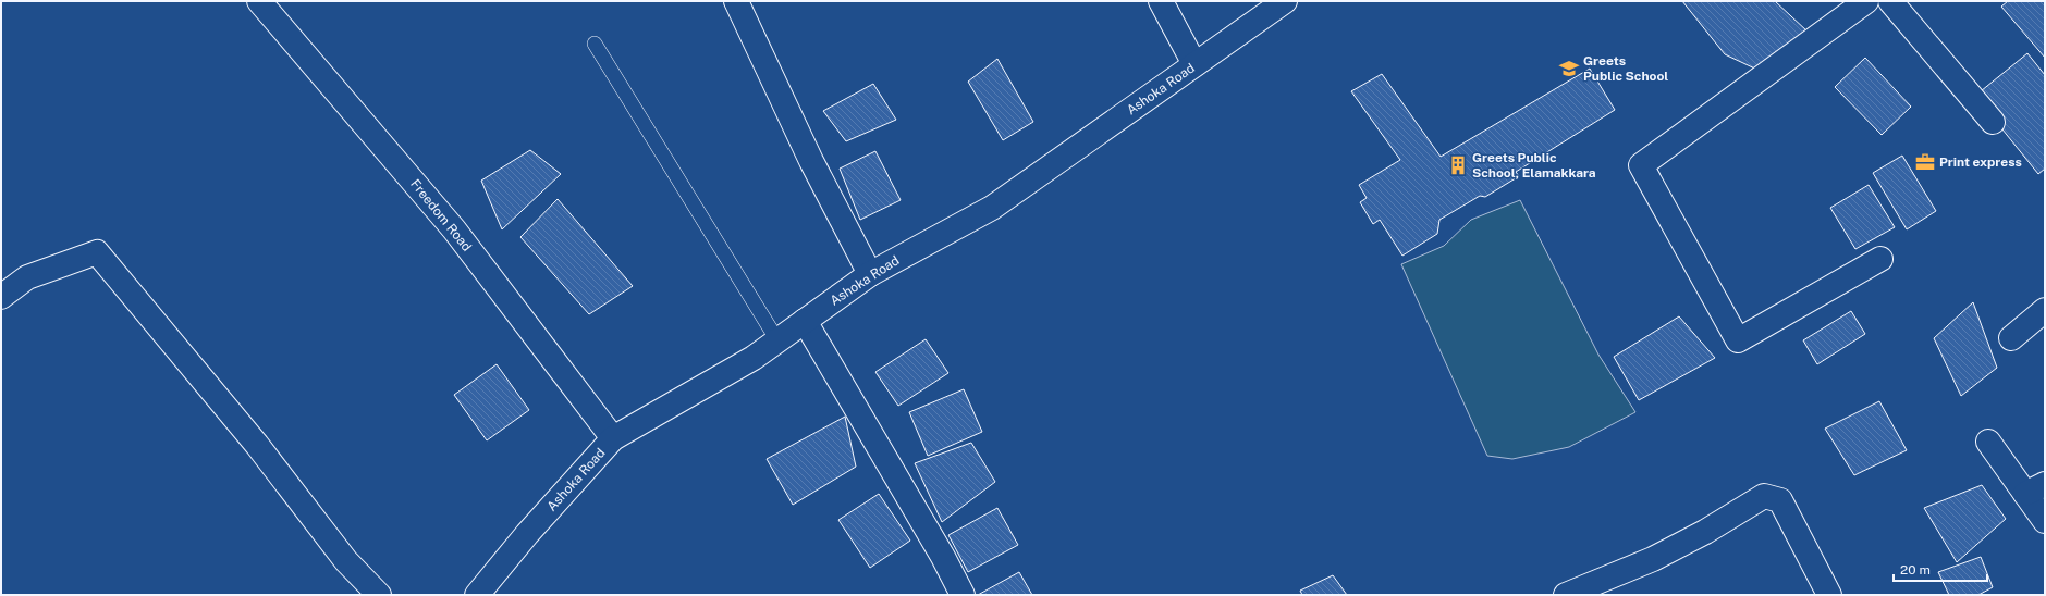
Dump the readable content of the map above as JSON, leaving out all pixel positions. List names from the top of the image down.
{
  "streets": {
    "street": ["Ashoka Road", "Freedom Road"]
  },
  "crossings": [
    ["Ashoka Road", "Freedom Road"]
  ],
  "places": {
    "school or university": ["Greets Public School"],
    "office": ["Print express"],
    "building": ["Greets Public School, Elamakkara"]
  },
  "scale_bar": "20 m"
}
